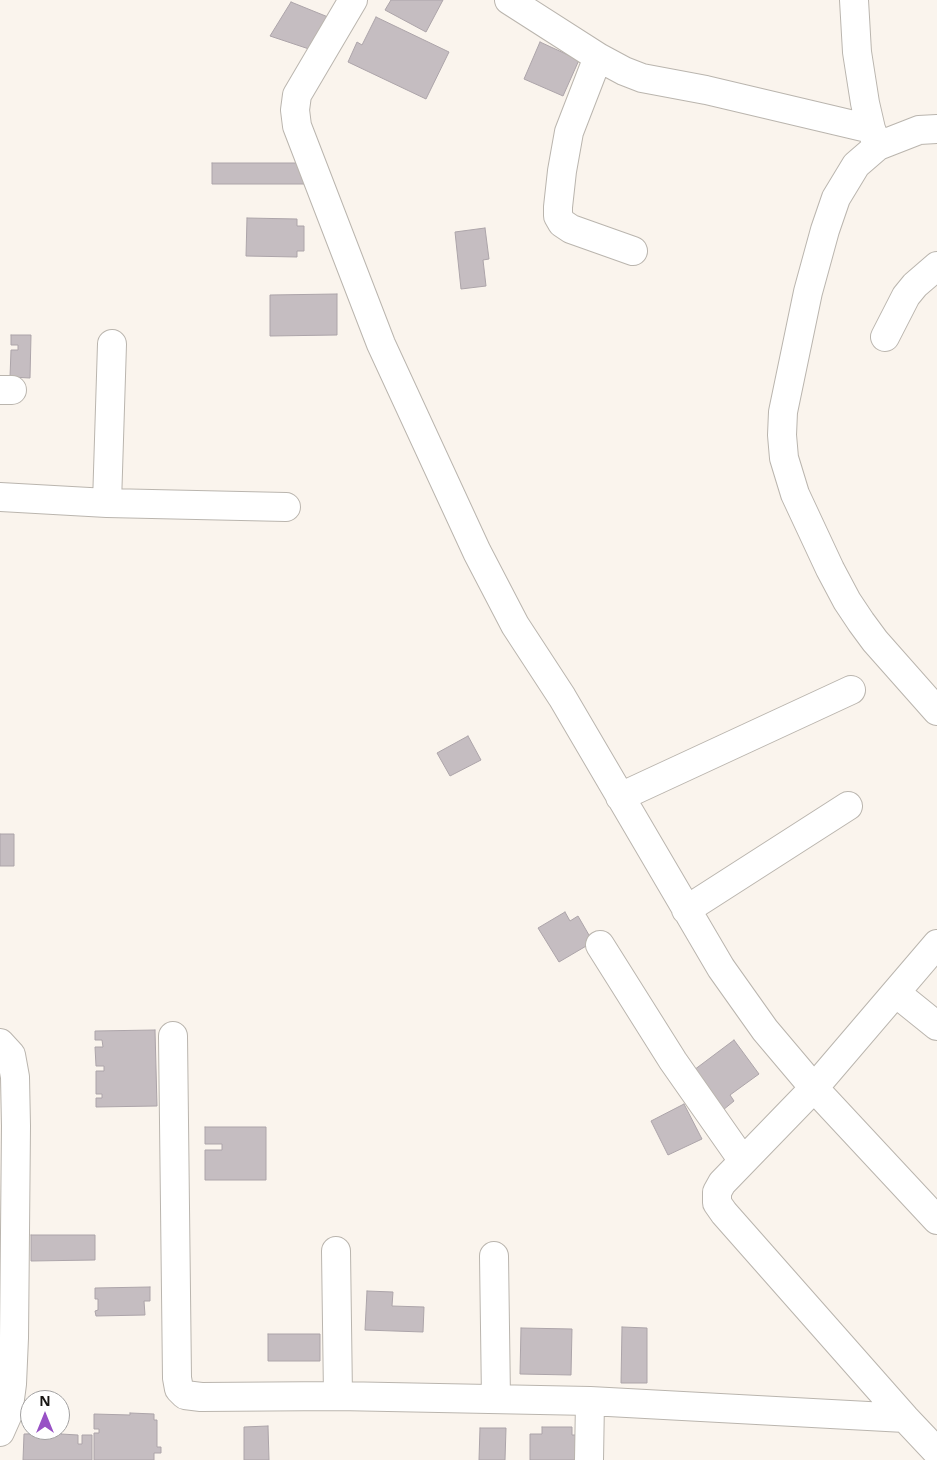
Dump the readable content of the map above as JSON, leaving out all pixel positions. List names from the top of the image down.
{
  "north": "top"
}
